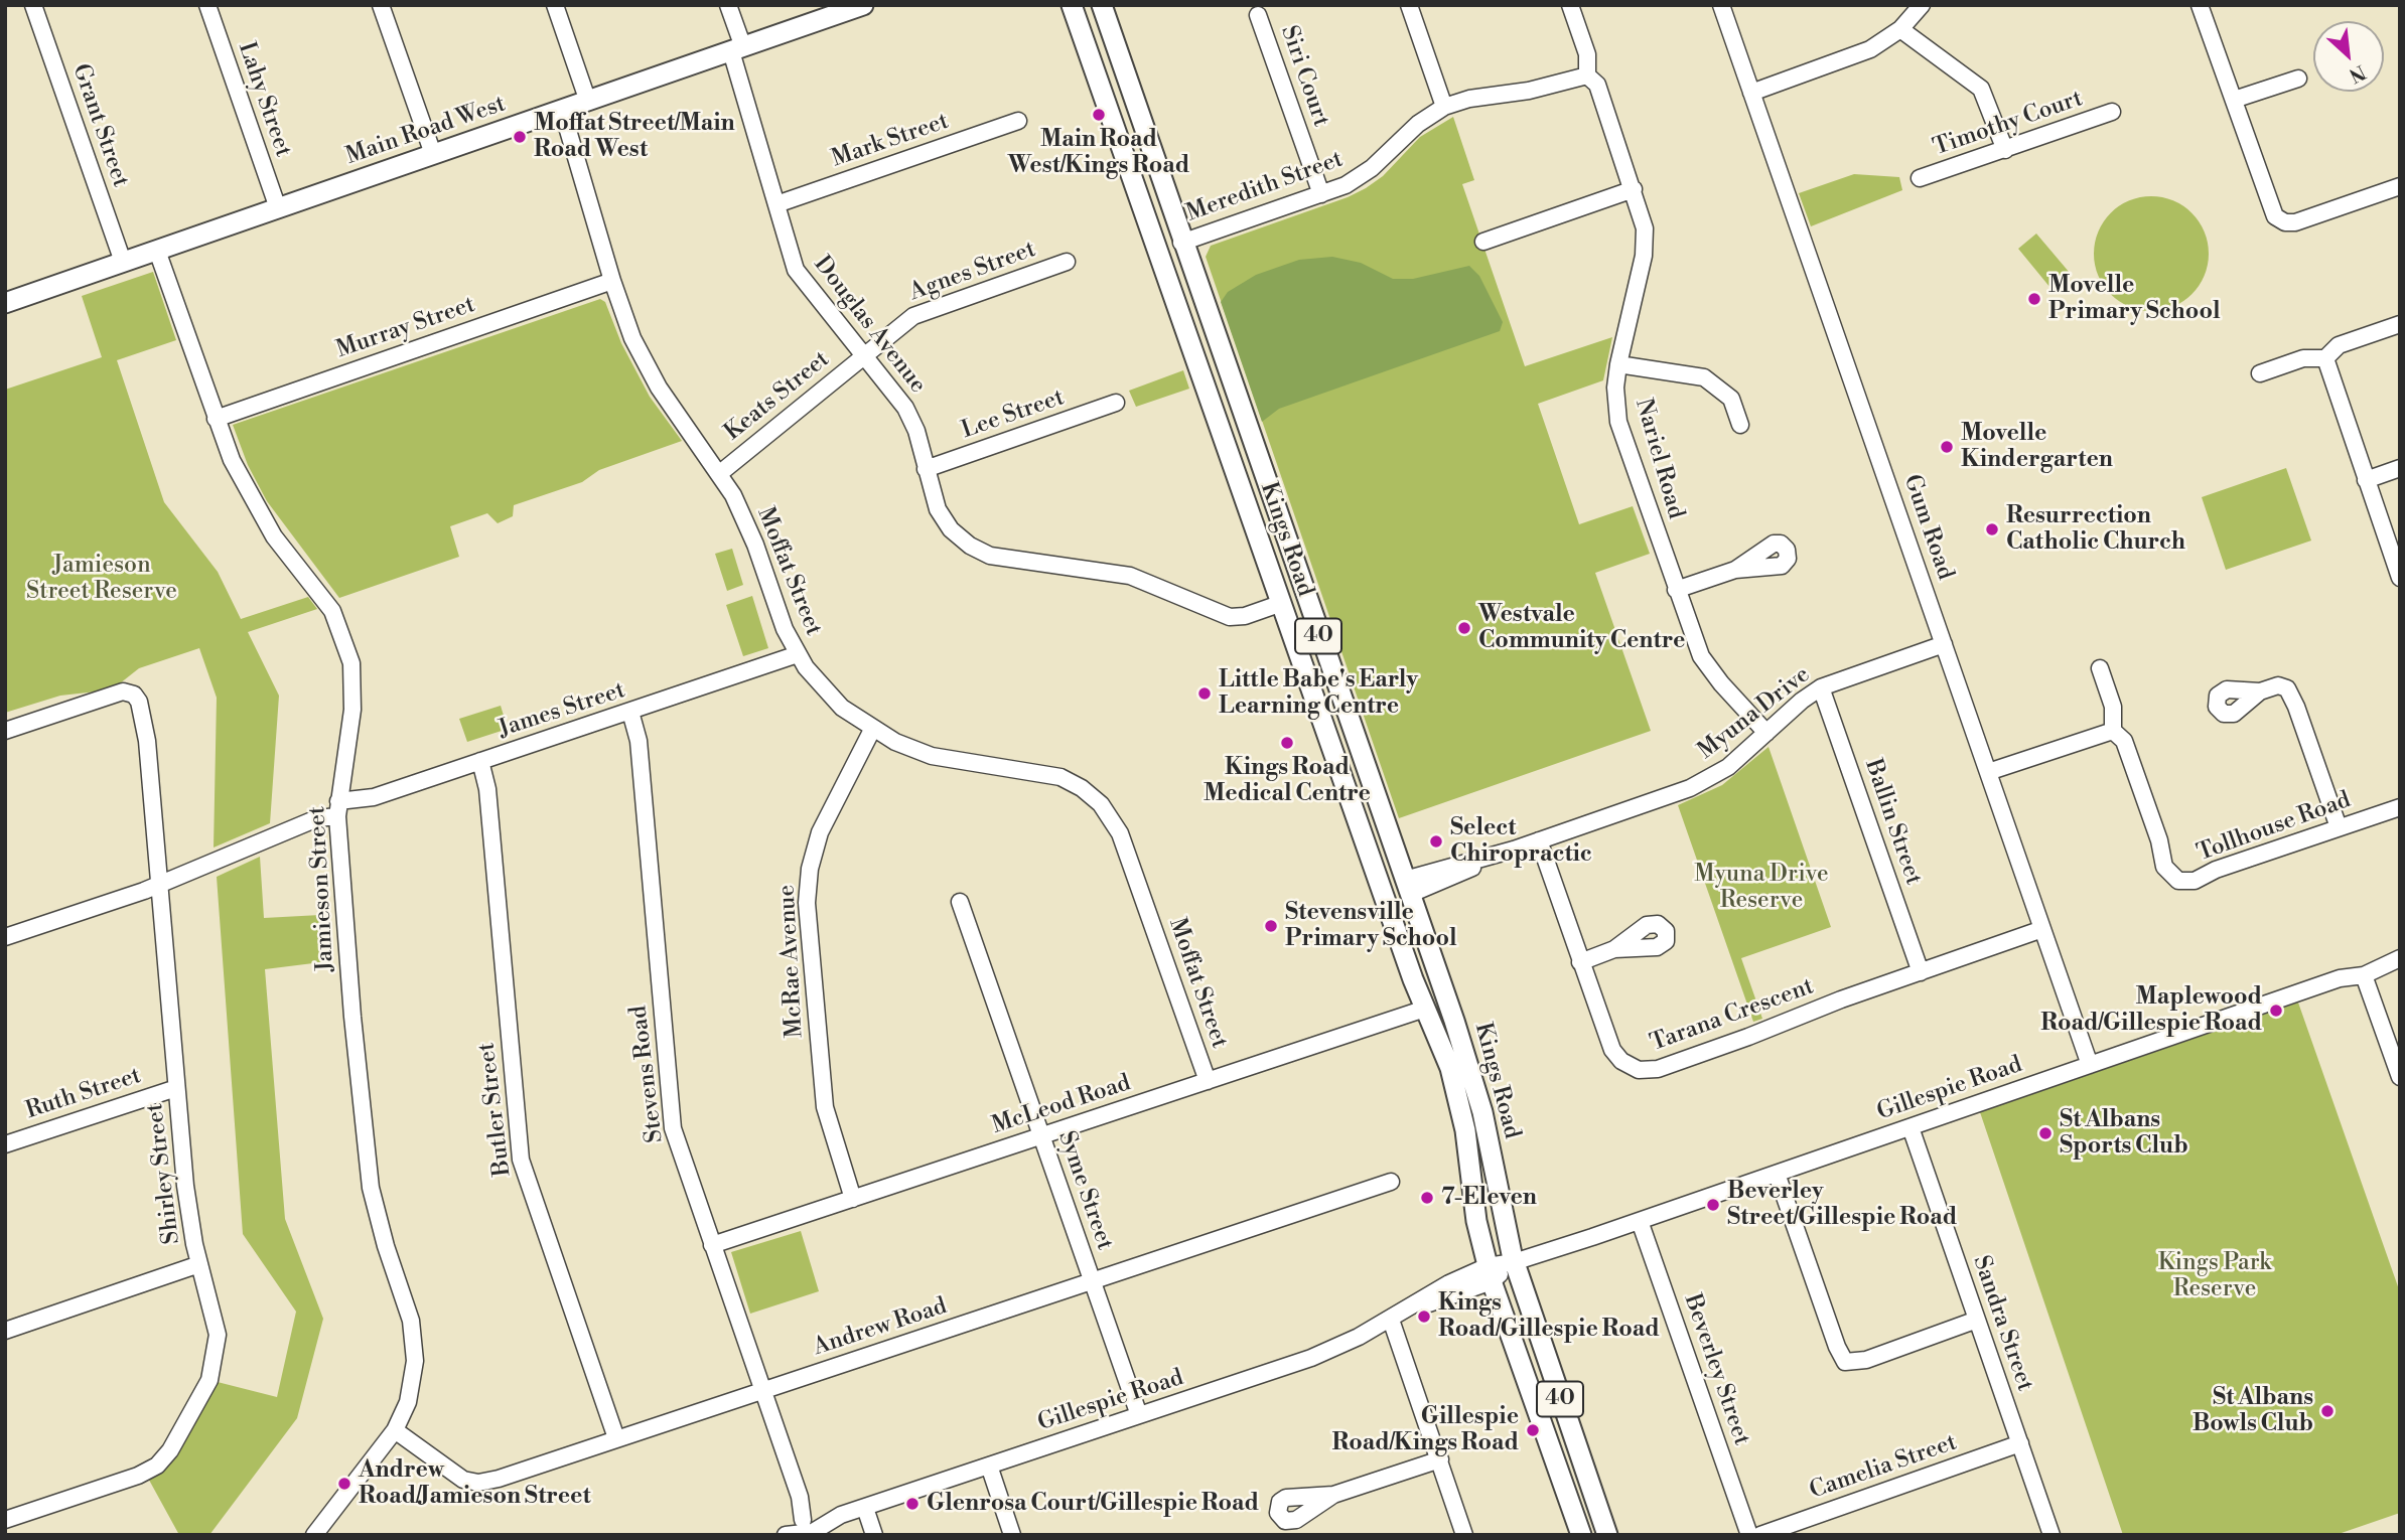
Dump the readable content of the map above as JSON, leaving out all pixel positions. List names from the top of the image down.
{
  "streets": {
    "main road": ["Main Road West", "Kings Road", "40"],
    "street": [
      "Siri Court",
      "Lahy Street",
      "Timothy Court",
      "Grant Street",
      "Mark Street",
      "Meredith Street",
      "Agnes Street",
      "Douglas Avenue",
      "Murray Street",
      "Keats Street",
      "Lee Street",
      "Nariel Road",
      "Gum Road",
      "Moffat Street",
      "James Street",
      "Myuna Drive",
      "Ballin Street",
      "Tollhouse Road",
      "Jamieson Street",
      "McRae Avenue",
      "Tarana Crescent",
      "Stevens Road",
      "Gillespie Road",
      "Ruth Street",
      "McLeod Road",
      "Butler Street",
      "Shirley Street",
      "Syme Street",
      "Sandra Street",
      "Andrew Road",
      "Beverley Street",
      "Camelia Street"
    ]
  },
  "crossings": [
    ["Siri Court", "Meredith Street"],
    ["Lahy Street", "Main Road West"],
    ["Grant Street", "Main Road West"],
    ["Main Road West", "Douglas Avenue"],
    ["Main Road West", "Moffat Street"],
    ["Main Road West", "Jamieson Street"],
    ["Mark Street", "Douglas Avenue"],
    ["Meredith Street", "Nariel Road"],
    ["Meredith Street", "Kings Road"],
    ["Agnes Street", "Douglas Avenue"],
    ["Agnes Street", "Keats Street"],
    ["Douglas Avenue", "Keats Street"],
    ["Douglas Avenue", "Lee Street"],
    ["Douglas Avenue", "Kings Road"],
    ["Murray Street", "Moffat Street"],
    ["Murray Street", "Jamieson Street"],
    ["Keats Street", "Moffat Street"],
    ["Nariel Road", "Myuna Drive"],
    ["Gum Road", "Myuna Drive"],
    ["Gum Road", "Tarana Crescent"],
    ["Gum Road", "Gillespie Road"],
    ["Kings Road", "Myuna Drive"],
    ["Kings Road", "Gillespie Road"],
    ["Kings Road", "McLeod Road"],
    ["Moffat Street", "James Street"],
    ["Moffat Street", "McRae Avenue"],
    ["Moffat Street", "McLeod Road"],
    ["James Street", "Jamieson Street"],
    ["James Street", "Stevens Road"],
    ["James Street", "Butler Street"],
    ["James Street", "Shirley Street"],
    ["Myuna Drive", "Ballin Street"],
    ["Myuna Drive", "Tarana Crescent"],
    ["Ballin Street", "Tarana Crescent"],
    ["Jamieson Street", "Andrew Road"],
    ["McRae Avenue", "McLeod Road"],
    ["Stevens Road", "Gillespie Road"],
    ["Stevens Road", "McLeod Road"],
    ["Stevens Road", "Andrew Road"],
    ["Gillespie Road", "Syme Street"],
    ["Gillespie Road", "Sandra Street"],
    ["Gillespie Road", "Beverley Street"],
    ["Ruth Street", "Shirley Street"],
    ["McLeod Road", "Syme Street"],
    ["Butler Street", "Andrew Road"],
    ["Syme Street", "Andrew Road"],
    ["Sandra Street", "Camelia Street"]
  ],
  "parks": ["Jamieson Street Reserve", "Myuna Drive Reserve", "Kings Park Reserve"],
  "places": [
    "Main Road West/Kings Road",
    "Moffat Street/Main Road West",
    "Movelle Primary School",
    "Movelle Kindergarten",
    "Resurrection Catholic Church",
    "Westvale Community Centre",
    "Little Babe's Early Learning Centre",
    "Kings Road Medical Centre",
    "Select Chiropractic",
    "Stevensville Primary School",
    "Maplewood Road/Gillespie Road",
    "St Albans Sports Club",
    "7-Eleven",
    "Beverley Street/Gillespie Road",
    "Kings Road/Gillespie Road",
    "St Albans Bowls Club",
    "Gillespie Road/Kings Road",
    "Andrew Road/Jamieson Street",
    "Glenrosa Court/Gillespie Road"
  ],
  "north": "bottom right"
}
